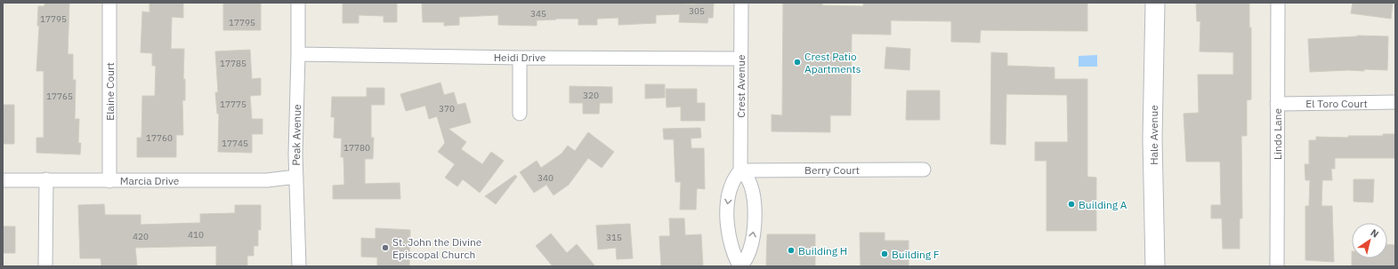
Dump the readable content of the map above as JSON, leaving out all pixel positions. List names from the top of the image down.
{
  "streets": {
    "main road": ["Hale Avenue"],
    "street": [
      "Heidi Drive",
      "Crest Avenue",
      "Elaine Court",
      "El Toro Court",
      "Lindo Lane",
      "Peak Avenue",
      "Berry Court",
      "Marcia Drive"
    ]
  },
  "crossings": [
    ["Heidi Drive", "Crest Avenue"],
    ["Heidi Drive", "Peak Avenue"],
    ["Crest Avenue", "Berry Court"],
    ["Elaine Court", "Marcia Drive"],
    ["El Toro Court", "Lindo Lane"],
    ["Peak Avenue", "Marcia Drive"]
  ],
  "places": [
    "Crest Patio Apartments",
    "Building A",
    "St. John the Divine Episcopal Church",
    "Building H",
    "Building F"
  ],
  "house_numbers": [
    "305",
    "345",
    "17795",
    "17795",
    "17785",
    "320",
    "17765",
    "17775",
    "370",
    "17760",
    "17745",
    "17780",
    "340",
    "410",
    "420",
    "315"
  ],
  "north": "top right"
}
